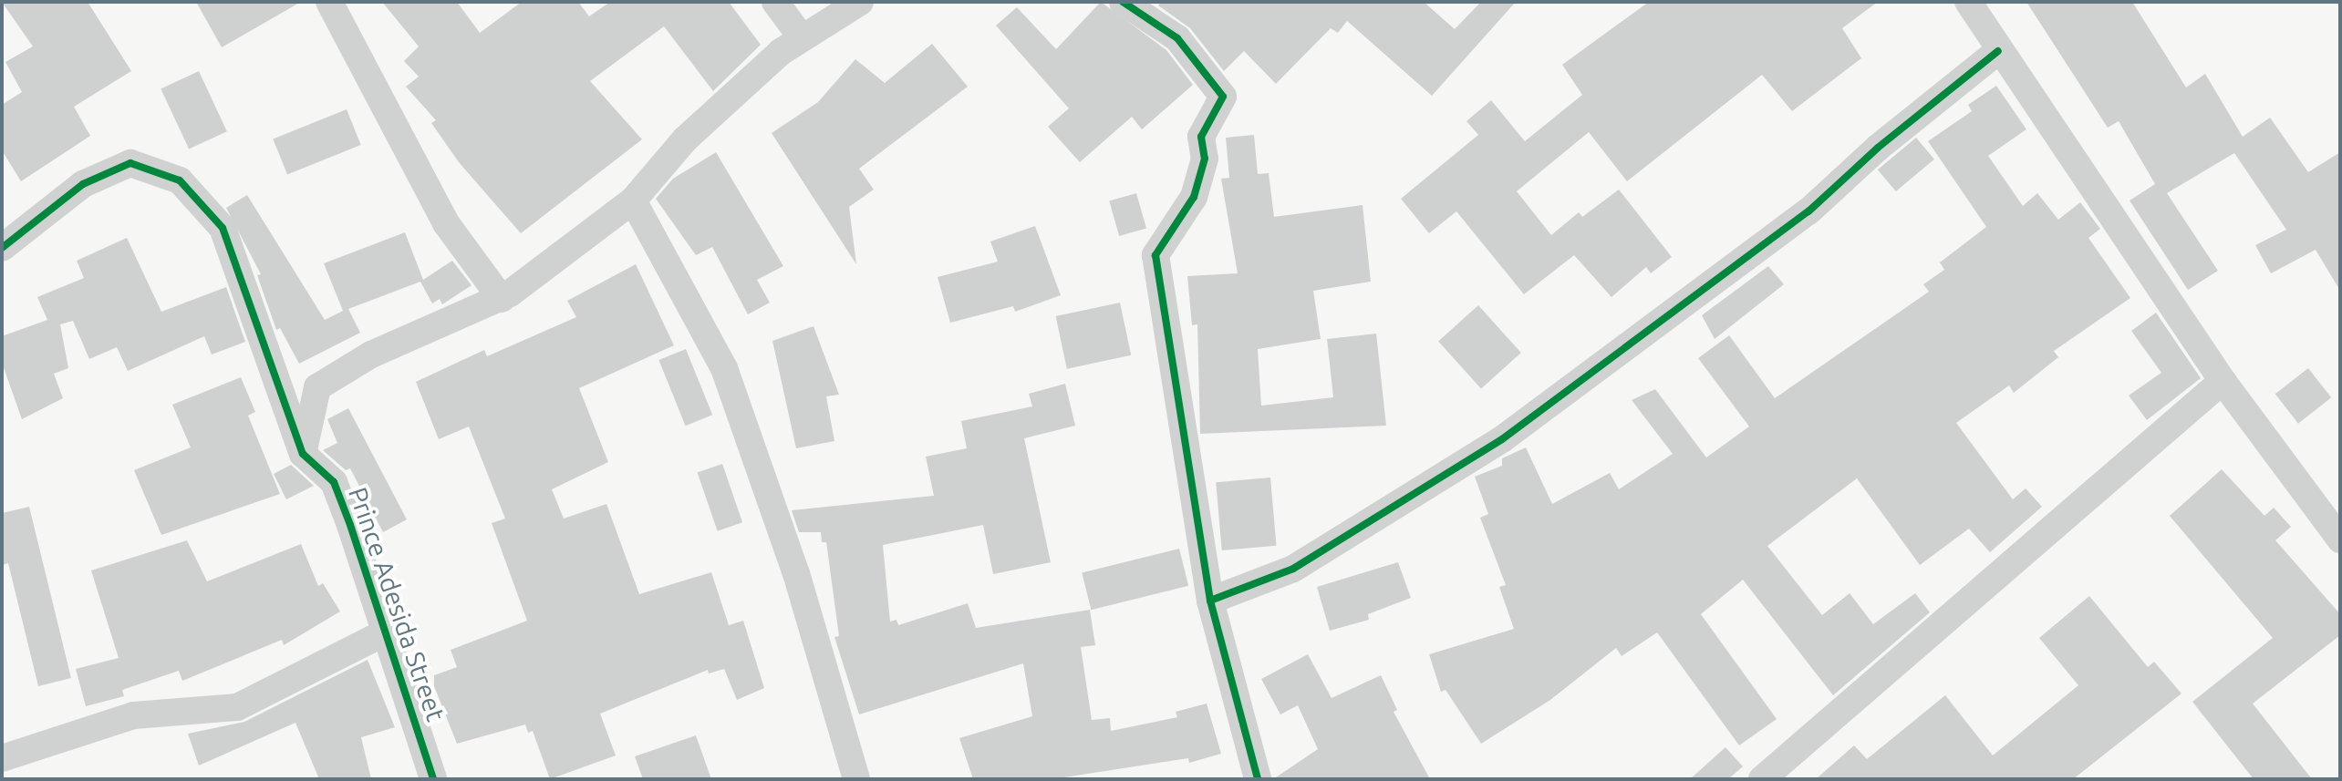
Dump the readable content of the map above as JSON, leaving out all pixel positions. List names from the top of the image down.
{
  "streets": {
    "street": ["Prince Adesida Street"]
  }
}
